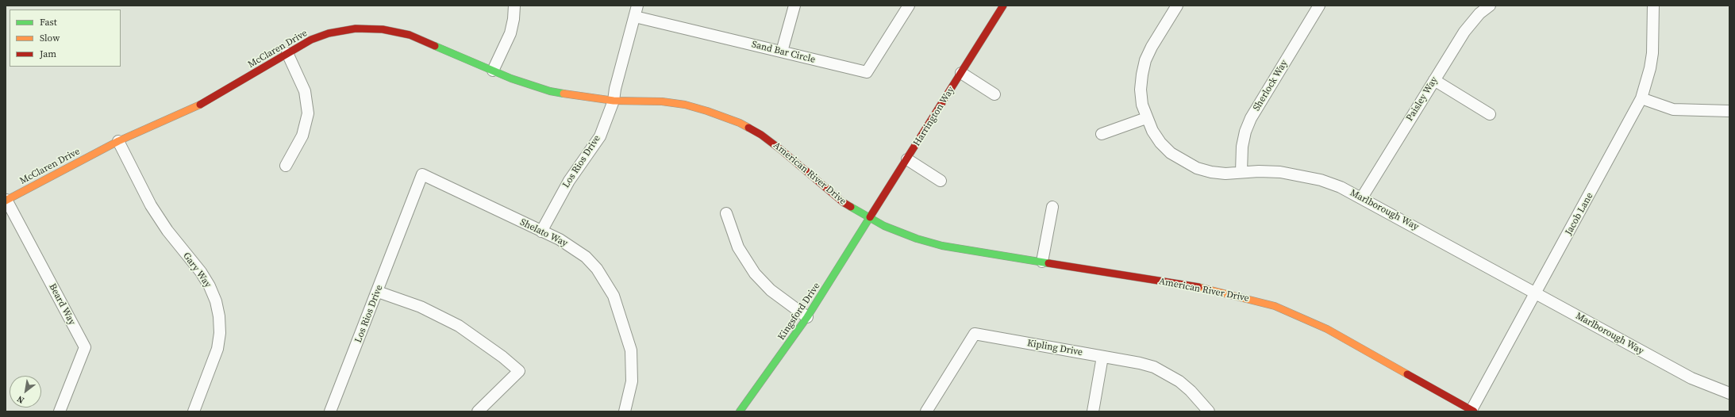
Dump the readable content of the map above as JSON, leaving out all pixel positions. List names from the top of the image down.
{
  "streets": {
    "street": [
      "McClaren Drive",
      "Sand Bar Circle",
      "Sherlock Way",
      "Paisley Way",
      "Harrington Way",
      "Los Rios Drive",
      "American River Drive",
      "Marlborough Way",
      "Jacob Lane",
      "Shelato Way",
      "Gary Way",
      "Beard Way",
      "Kingsford Drive",
      "Kipling Drive"
    ]
  },
  "crossings": [
    ["McClaren Drive", "Los Rios Drive"],
    ["McClaren Drive", "American River Drive"],
    ["McClaren Drive", "Gary Way"],
    ["McClaren Drive", "Beard Way"],
    ["Sand Bar Circle", "Los Rios Drive"],
    ["Sherlock Way", "Marlborough Way"],
    ["Paisley Way", "Marlborough Way"],
    ["Harrington Way", "American River Drive"],
    ["Harrington Way", "Kingsford Drive"],
    ["Los Rios Drive", "American River Drive"],
    ["Los Rios Drive", "Shelato Way"],
    ["American River Drive", "Jacob Lane"],
    ["American River Drive", "Kingsford Drive"],
    ["Marlborough Way", "Jacob Lane"]
  ],
  "legend": ["Fast", "Slow", "Jam"],
  "north": "bottom left"
}
